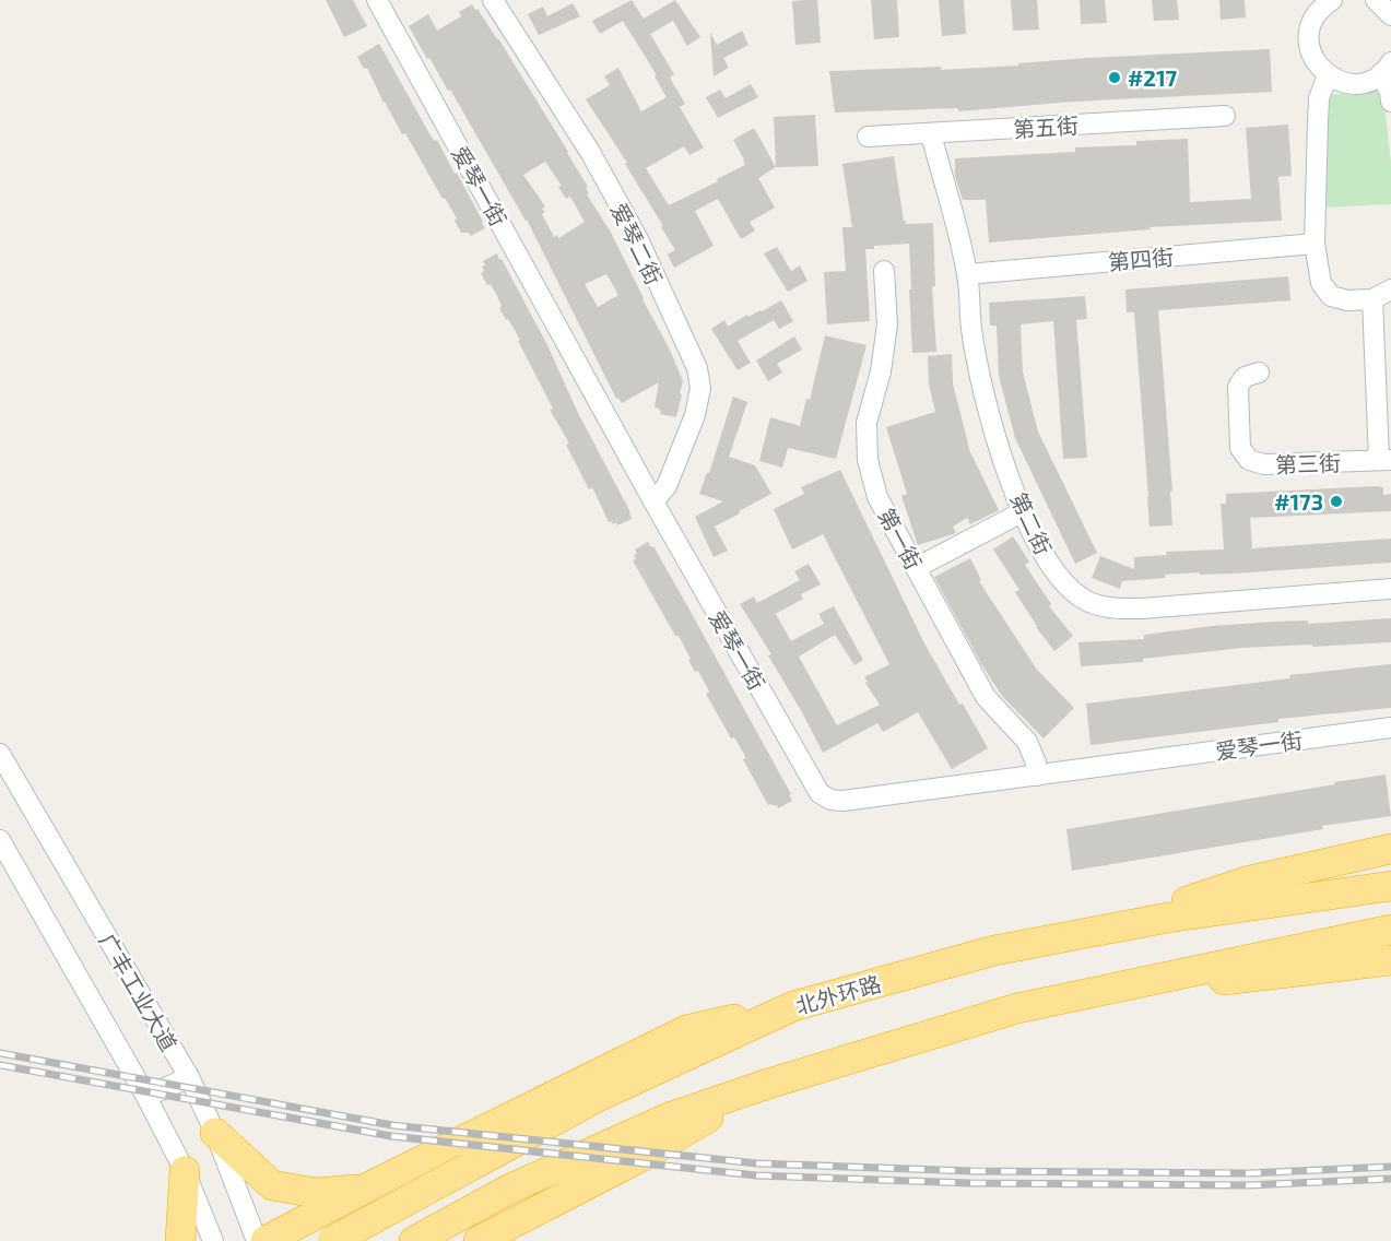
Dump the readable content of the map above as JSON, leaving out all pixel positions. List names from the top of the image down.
{
  "streets": {
    "highway": ["北外环路"],
    "street": [
      "第五街",
      "爱琴一街",
      "爱琴二街",
      "第四街",
      "第三街",
      "第二街",
      "第一街",
      "广丰工业大道"
    ]
  },
  "crossings": [
    ["第五街", "第二街"],
    ["爱琴一街", "爱琴二街"],
    ["爱琴一街", "第一街"],
    ["第四街", "第二街"]
  ],
  "places": ["#217", "#173"]
}
